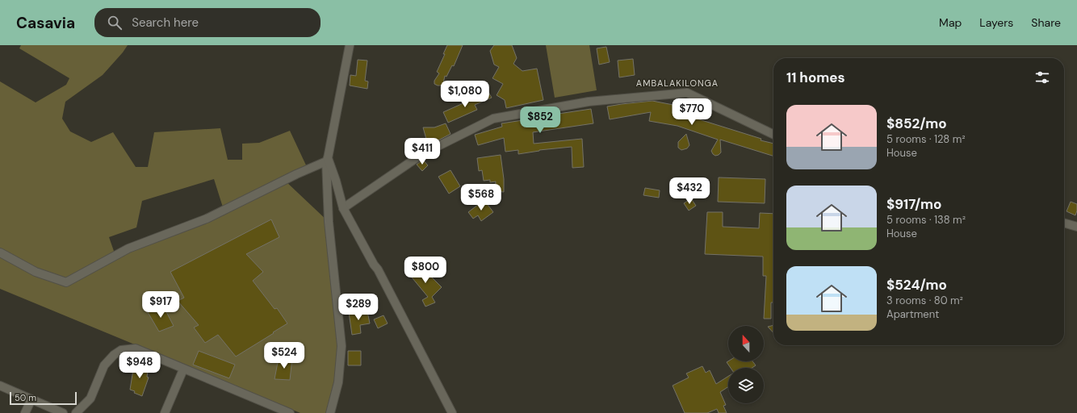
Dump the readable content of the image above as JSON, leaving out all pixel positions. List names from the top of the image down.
{
  "districts": ["AMBALAKILONGA"],
  "scale_bar": "50 m",
  "north": "top",
  "page": {
    "header": "Casavia",
    "search": "Search here",
    "nav": ["Map", "Layers", "Share"],
    "heading": "11 homes",
    "price": [
      "$1,080",
      "$770",
      "$852",
      "$411",
      "$432",
      "$568",
      "$800",
      "$917",
      "$289",
      "$524",
      "$948"
    ],
    "list": [
      {
        "name": "$852/mo",
        "note": "5 rooms · 128 m² · House"
      },
      {
        "name": "$917/mo",
        "note": "5 rooms · 138 m² · House"
      },
      {
        "name": "$524/mo",
        "note": "3 rooms · 80 m² · Apartment"
      }
    ],
    "scale": "50 m"
  }
}
